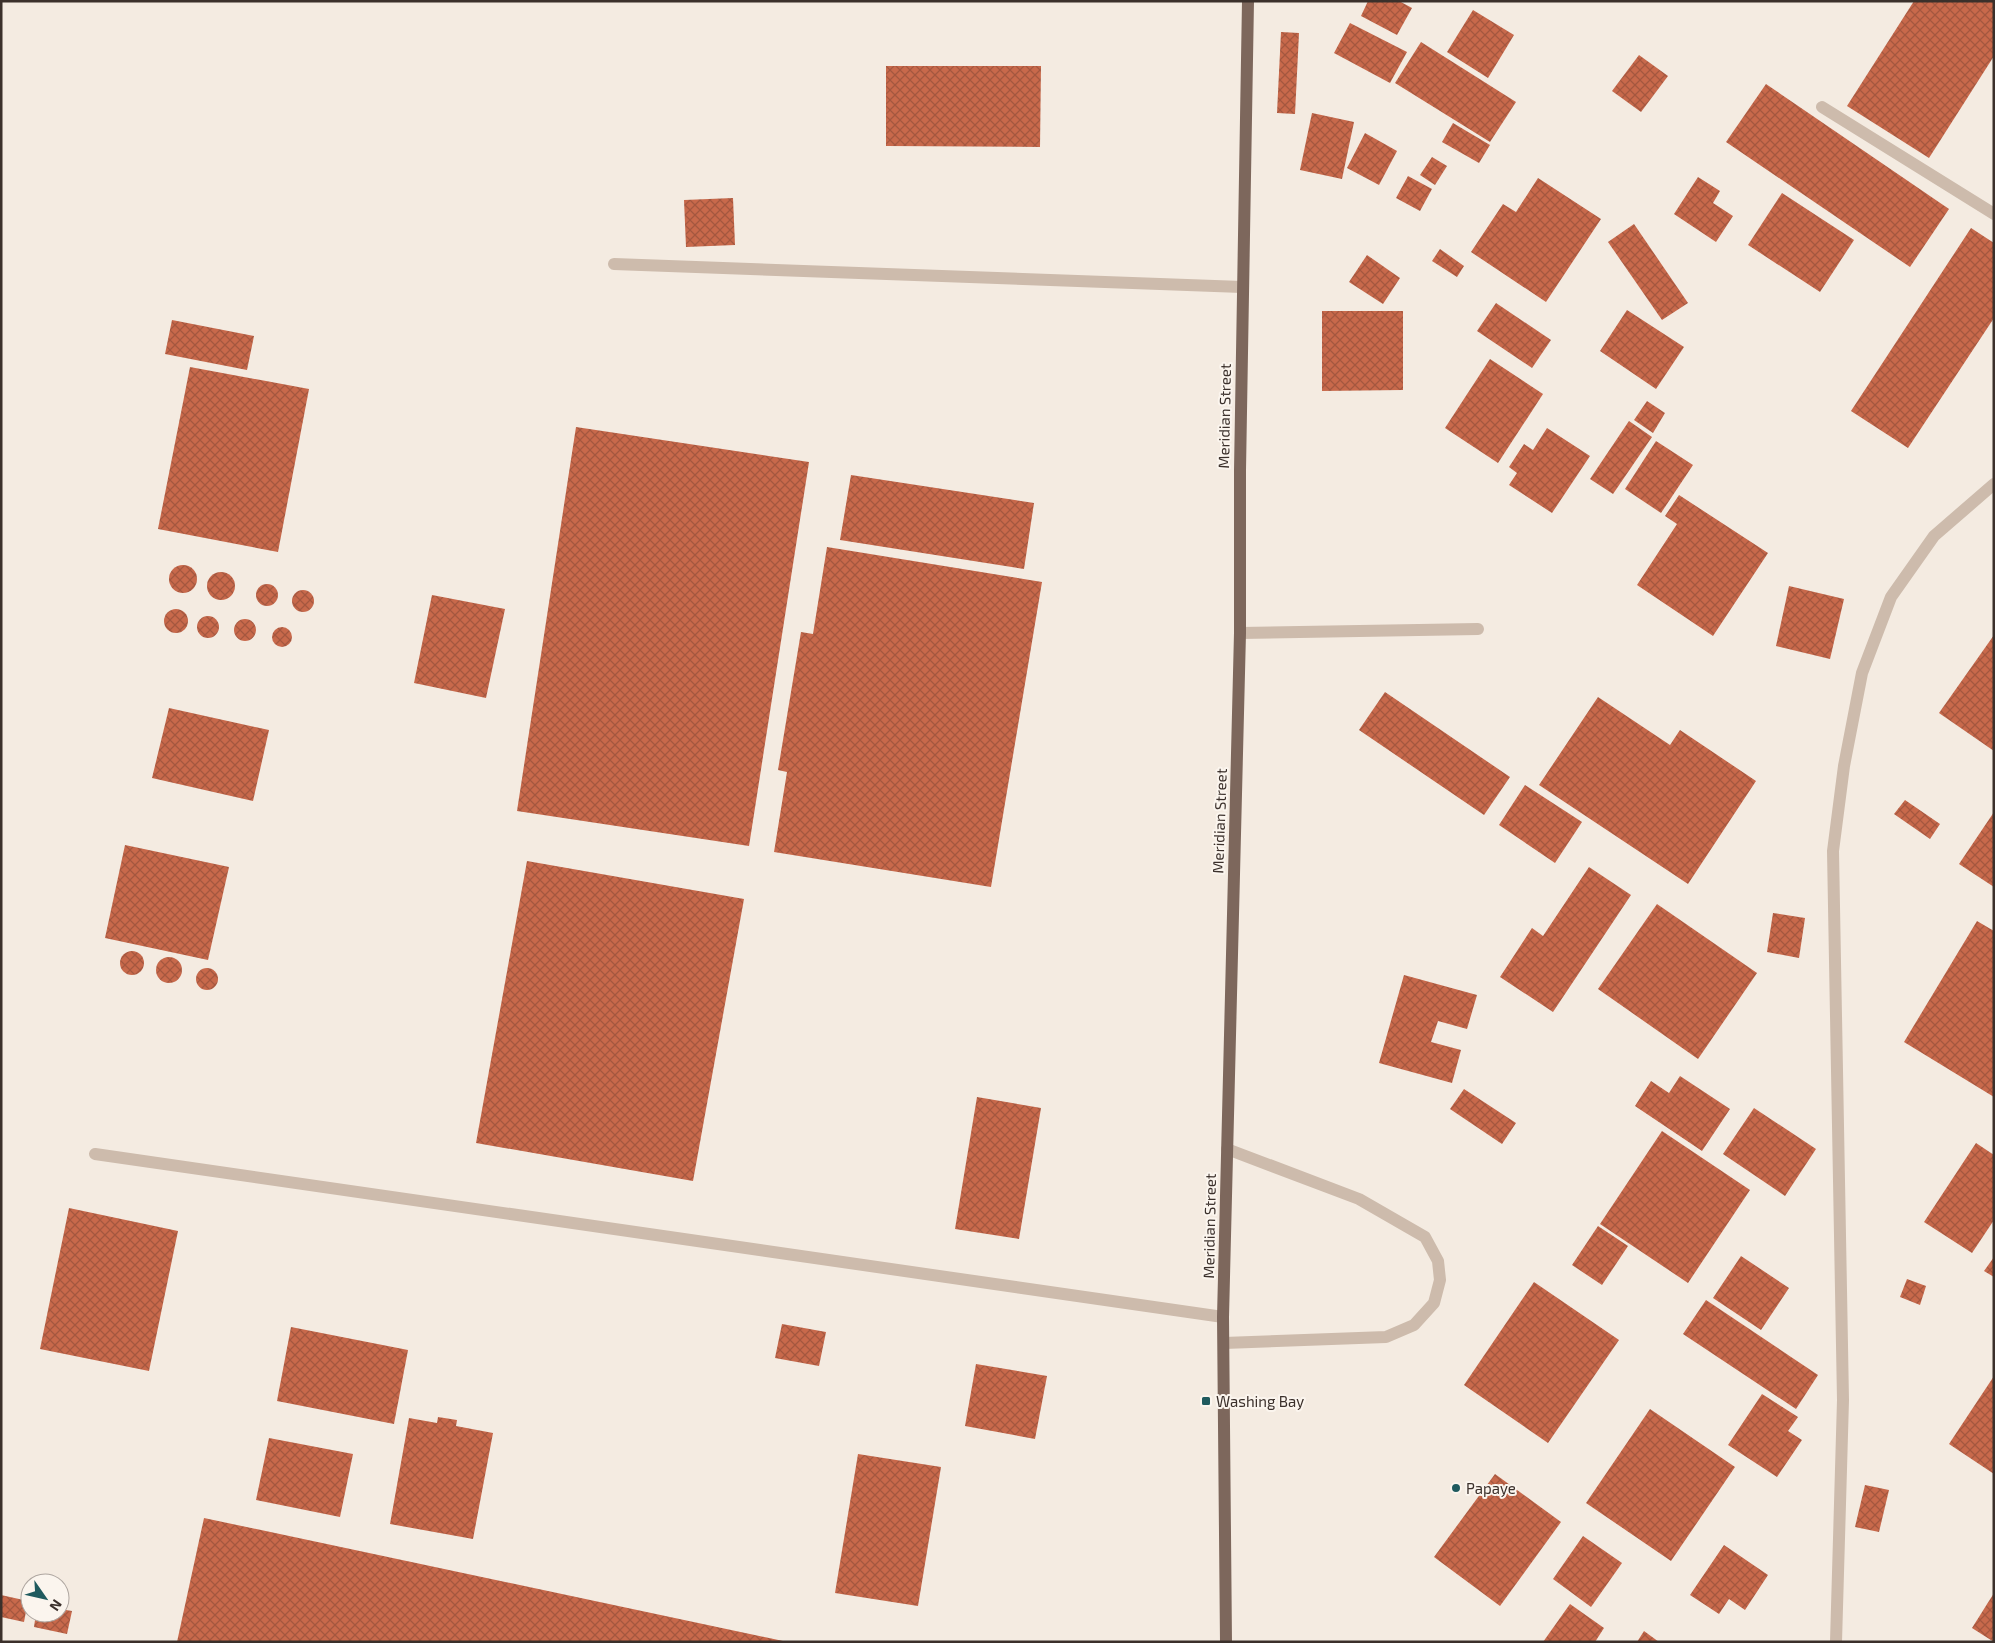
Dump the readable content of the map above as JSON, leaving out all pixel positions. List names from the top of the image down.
{
  "streets": {
    "main road": ["Meridian Street"]
  },
  "places": {
    "transit": ["Washing Bay"],
    "other": ["Papaye"]
  },
  "north": "bottom right"
}
